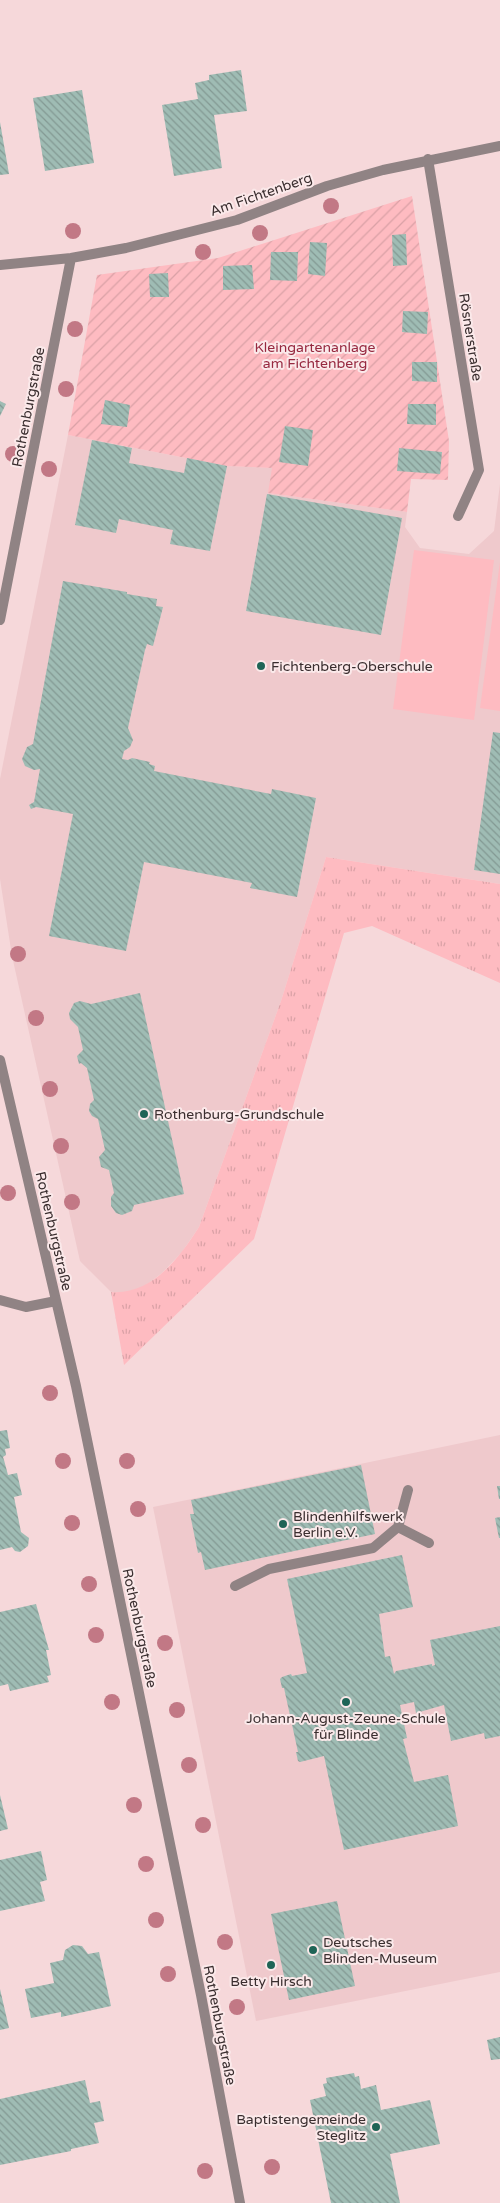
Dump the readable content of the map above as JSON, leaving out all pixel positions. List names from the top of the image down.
{
  "streets": {
    "street": ["Am Fichtenberg", "Rösnerstraße", "Rothenburgstraße"]
  },
  "crossings": [
    ["Am Fichtenberg", "Rösnerstraße"],
    ["Am Fichtenberg", "Rothenburgstraße"]
  ],
  "parks": ["Kleingartenanlage am Fichtenberg"],
  "places": [
    "Fichtenberg-Oberschule",
    "Rothenburg-Grundschule",
    "Blindenhilfswerk Berlin e.V.",
    "Johann-August-Zeune-Schule für Blinde",
    "Deutsches Blinden-Museum",
    "Betty Hirsch",
    "Baptistengemeinde Steglitz"
  ]
}
